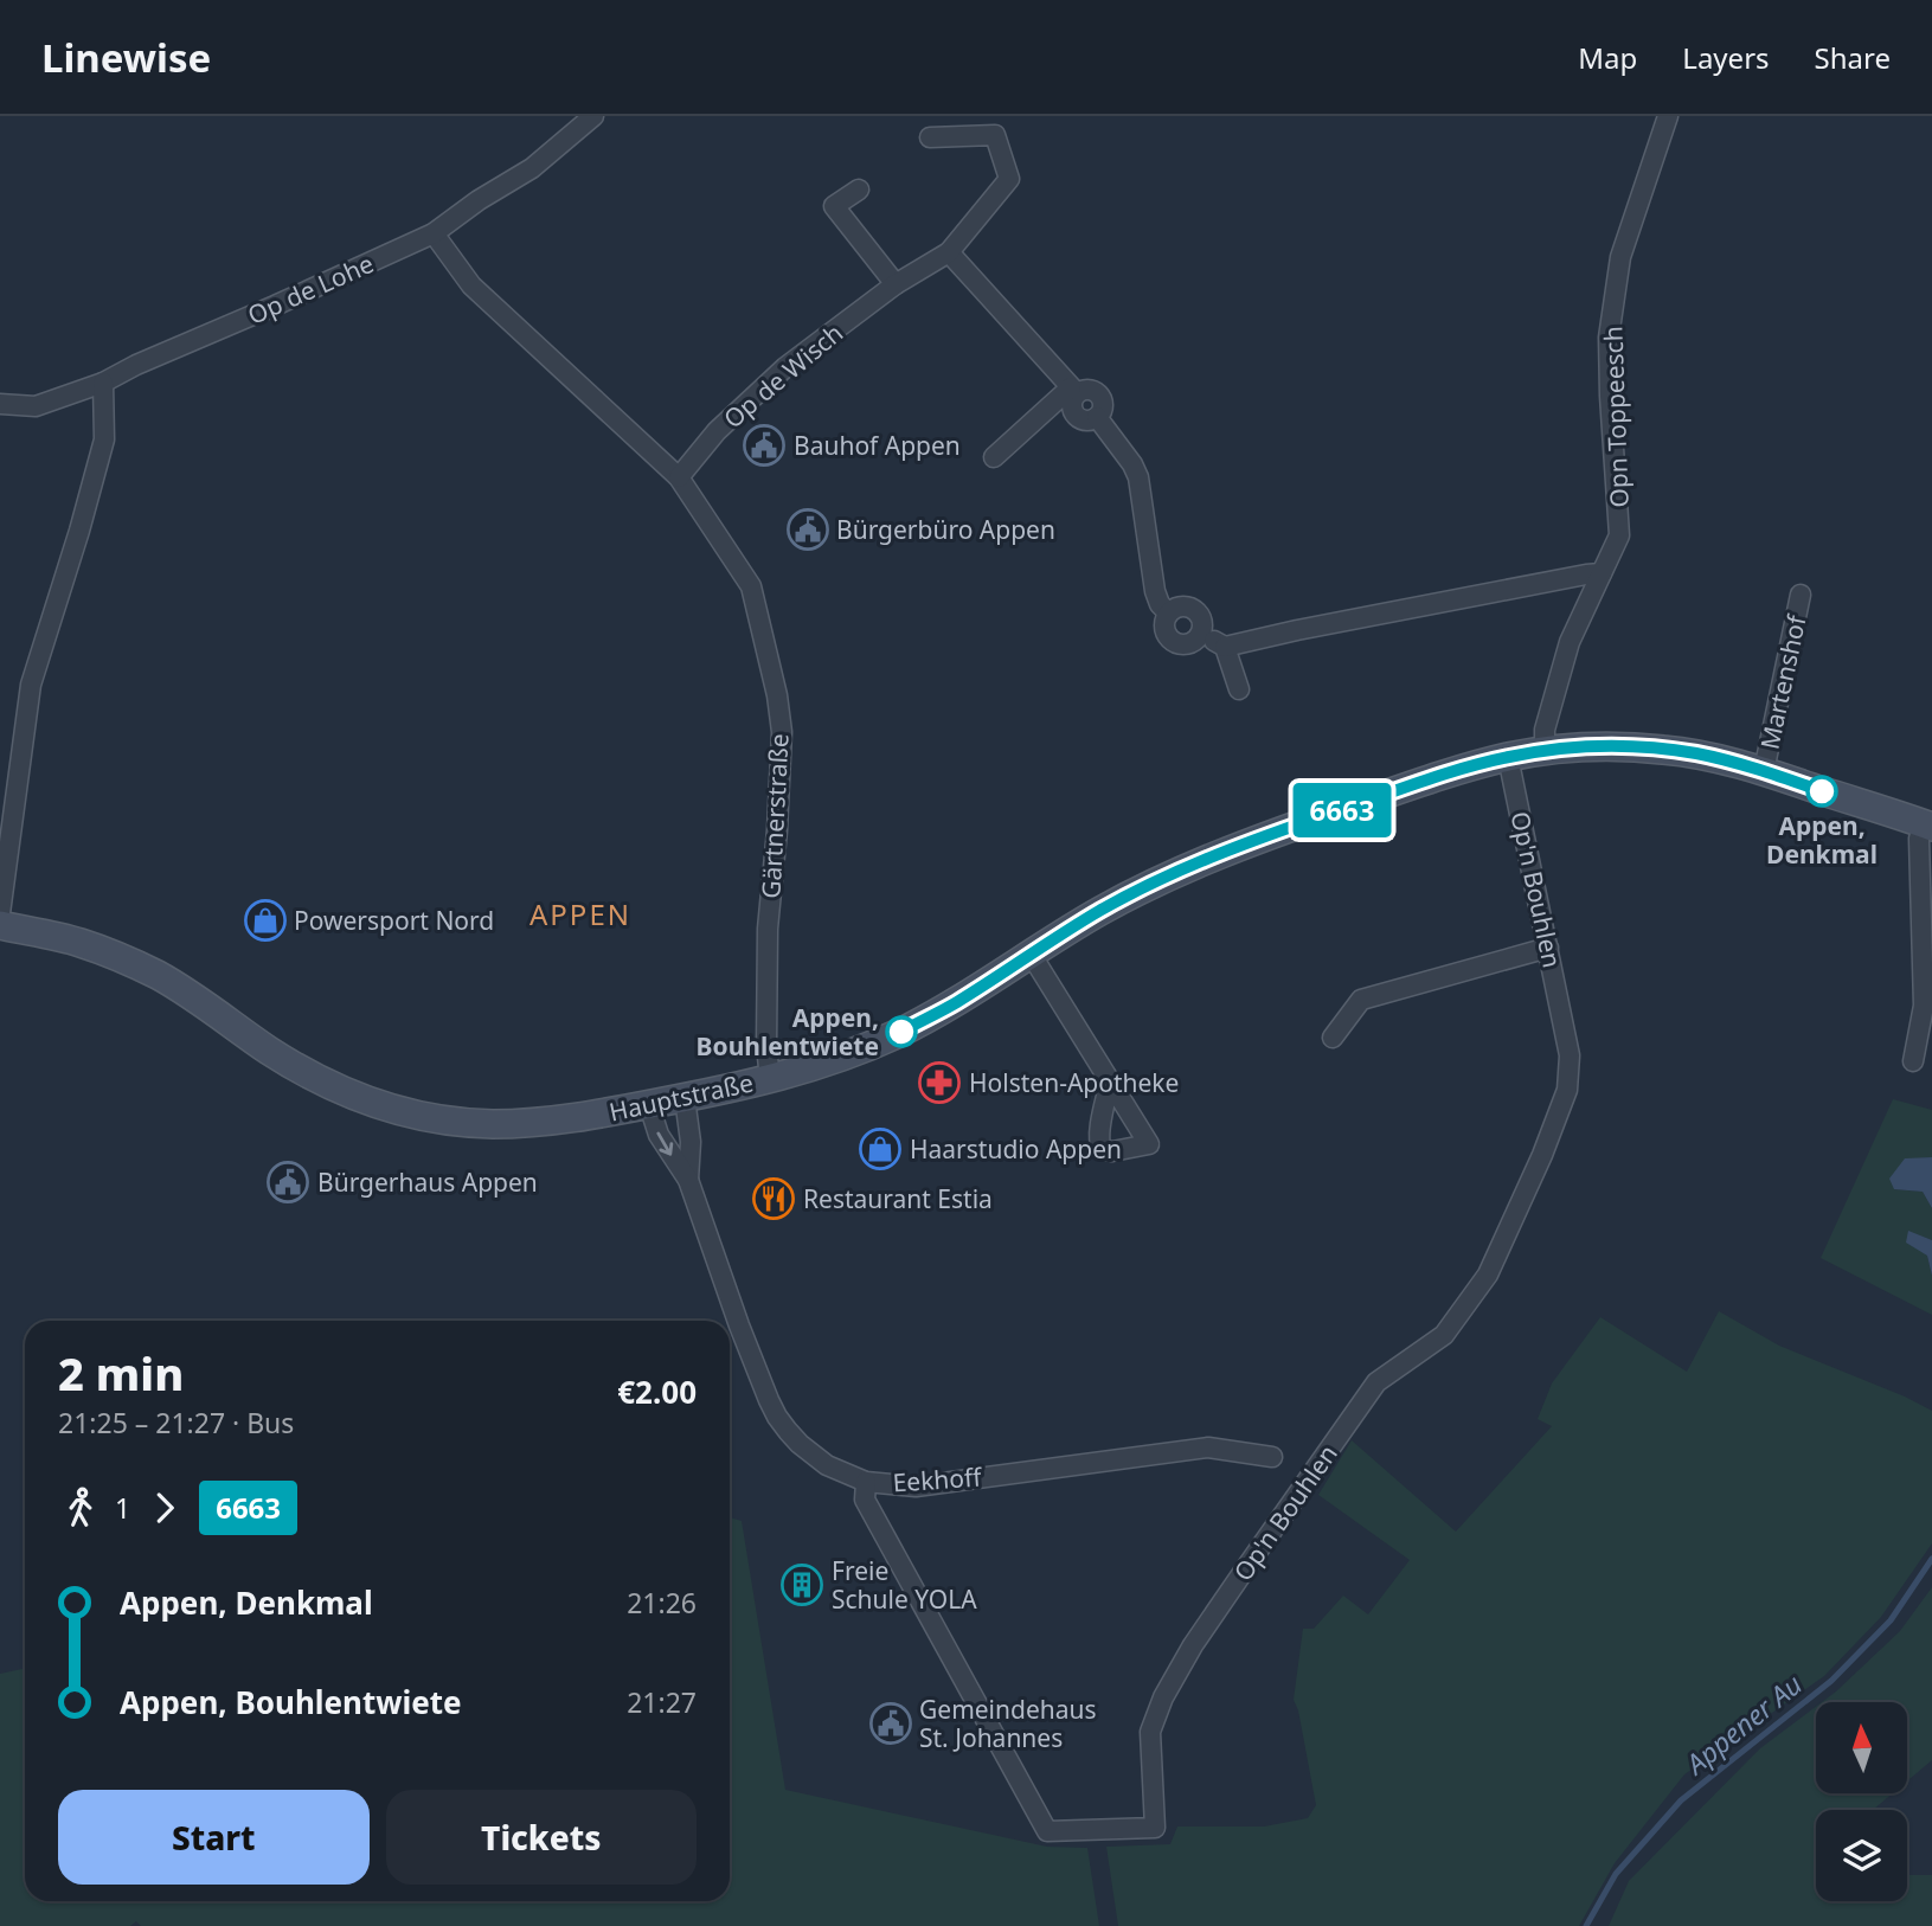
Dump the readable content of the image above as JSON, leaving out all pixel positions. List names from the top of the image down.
{
  "streets": {
    "main road": ["Hauptstraße"],
    "street": [
      "Op de Lohe",
      "Op de Wisch",
      "Opn Toppeesch",
      "Martenshof",
      "Gärtnerstraße",
      "Op'n Bouhlen",
      "Eekhoff"
    ]
  },
  "crossings": [
    ["Op de Lohe", "Gärtnerstraße"],
    ["Op de Wisch", "Gärtnerstraße"],
    ["Opn Toppeesch", "Hauptstraße"],
    ["Martenshof", "Hauptstraße"],
    ["Gärtnerstraße", "Hauptstraße"],
    ["Op'n Bouhlen", "Hauptstraße"],
    ["Op'n Bouhlen", "Eekhoff"],
    ["Hauptstraße", "Eekhoff"]
  ],
  "districts": ["APPEN"],
  "water": ["Appener Au"],
  "places": {
    "public building": [
      "Bauhof Appen",
      "Bürgerbüro Appen",
      "Bürgerhaus Appen",
      "Gemeindehaus St. Johannes"
    ],
    "other": ["Appen, Denkmal", "Appen, Bouhlentwiete"],
    "shop": ["Powersport Nord", "Haarstudio Appen"],
    "pharmacy": ["Holsten-Apotheke"],
    "restaurant": ["Restaurant Estia"],
    "building": ["Freie Schule YOLA"]
  },
  "lines": ["bus line 6663"],
  "north": "top",
  "page": {
    "header": "Linewise",
    "nav": ["Map", "Layers", "Share"],
    "on_map": "6663",
    "heading": ["2 min", "21:25 – 21:27 · Bus", "€2.00"],
    "legs": ["1", "6663"],
    "list": [
      {
        "name": "Appen, Denkmal",
        "value": "21:26"
      },
      {
        "name": "Appen, Bouhlentwiete",
        "value": "21:27"
      }
    ],
    "buttons": ["Start", "Tickets"]
  }
}
